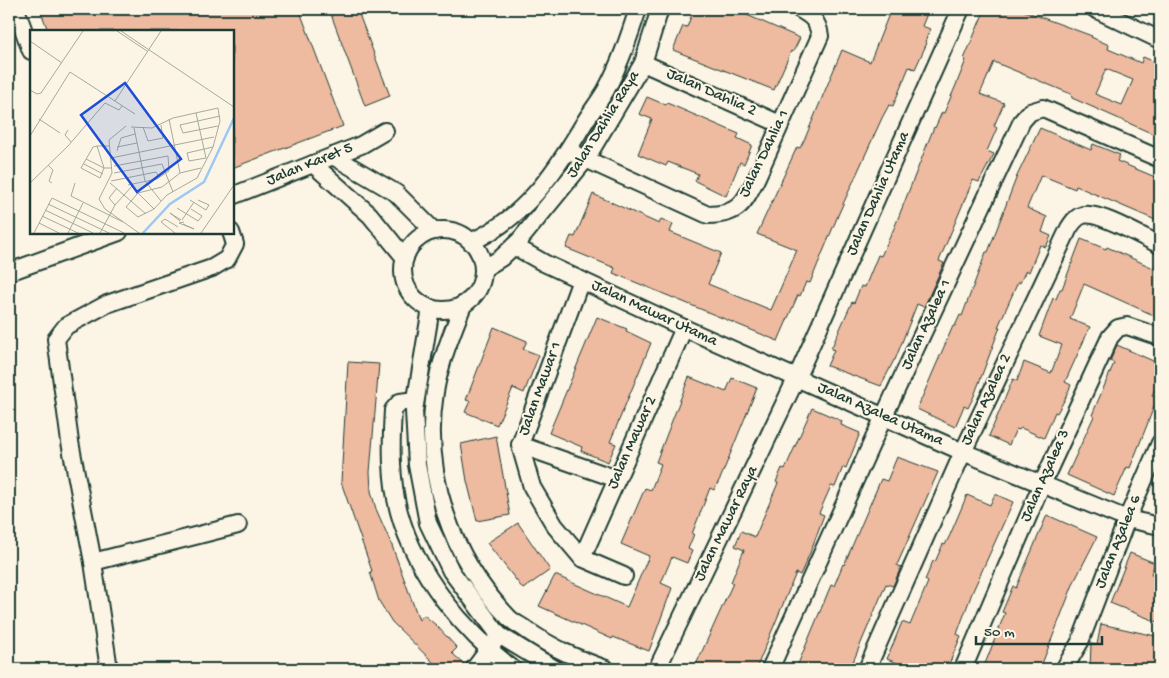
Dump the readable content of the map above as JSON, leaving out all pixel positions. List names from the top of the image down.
{
  "streets": {
    "street": [
      "Jalan Dahlia 2",
      "Jalan Dahlia Raya",
      "Jalan Dahlia 1",
      "Jalan Karet 5",
      "Jalan Dahlia Utama",
      "Jalan Mawar Utama",
      "Jalan Azalea 1",
      "Jalan Mawar 1",
      "Jalan Azalea 2",
      "Jalan Azalea Utama",
      "Jalan Mawar 2",
      "Jalan Azalea 3",
      "Jalan Mawar Raya",
      "Jalan Azalea 6"
    ]
  },
  "crossings": [
    ["Jalan Dahlia 2", "Jalan Dahlia Raya"],
    ["Jalan Dahlia 2", "Jalan Dahlia 1"],
    ["Jalan Dahlia Raya", "Jalan Dahlia 1"],
    ["Jalan Dahlia Raya", "Jalan Mawar Utama"],
    ["Jalan Dahlia Utama", "Jalan Mawar Utama"],
    ["Jalan Dahlia Utama", "Jalan Azalea Utama"],
    ["Jalan Dahlia Utama", "Jalan Mawar Raya"],
    ["Jalan Mawar Utama", "Jalan Mawar 1"],
    ["Jalan Mawar Utama", "Jalan Azalea Utama"],
    ["Jalan Mawar Utama", "Jalan Mawar 2"],
    ["Jalan Mawar Utama", "Jalan Mawar Raya"],
    ["Jalan Azalea 1", "Jalan Azalea Utama"],
    ["Jalan Mawar 1", "Jalan Mawar 2"],
    ["Jalan Azalea 2", "Jalan Azalea Utama"],
    ["Jalan Azalea Utama", "Jalan Azalea 3"],
    ["Jalan Azalea Utama", "Jalan Mawar Raya"],
    ["Jalan Azalea Utama", "Jalan Azalea 6"]
  ],
  "scale_bar": "50 m"
}
